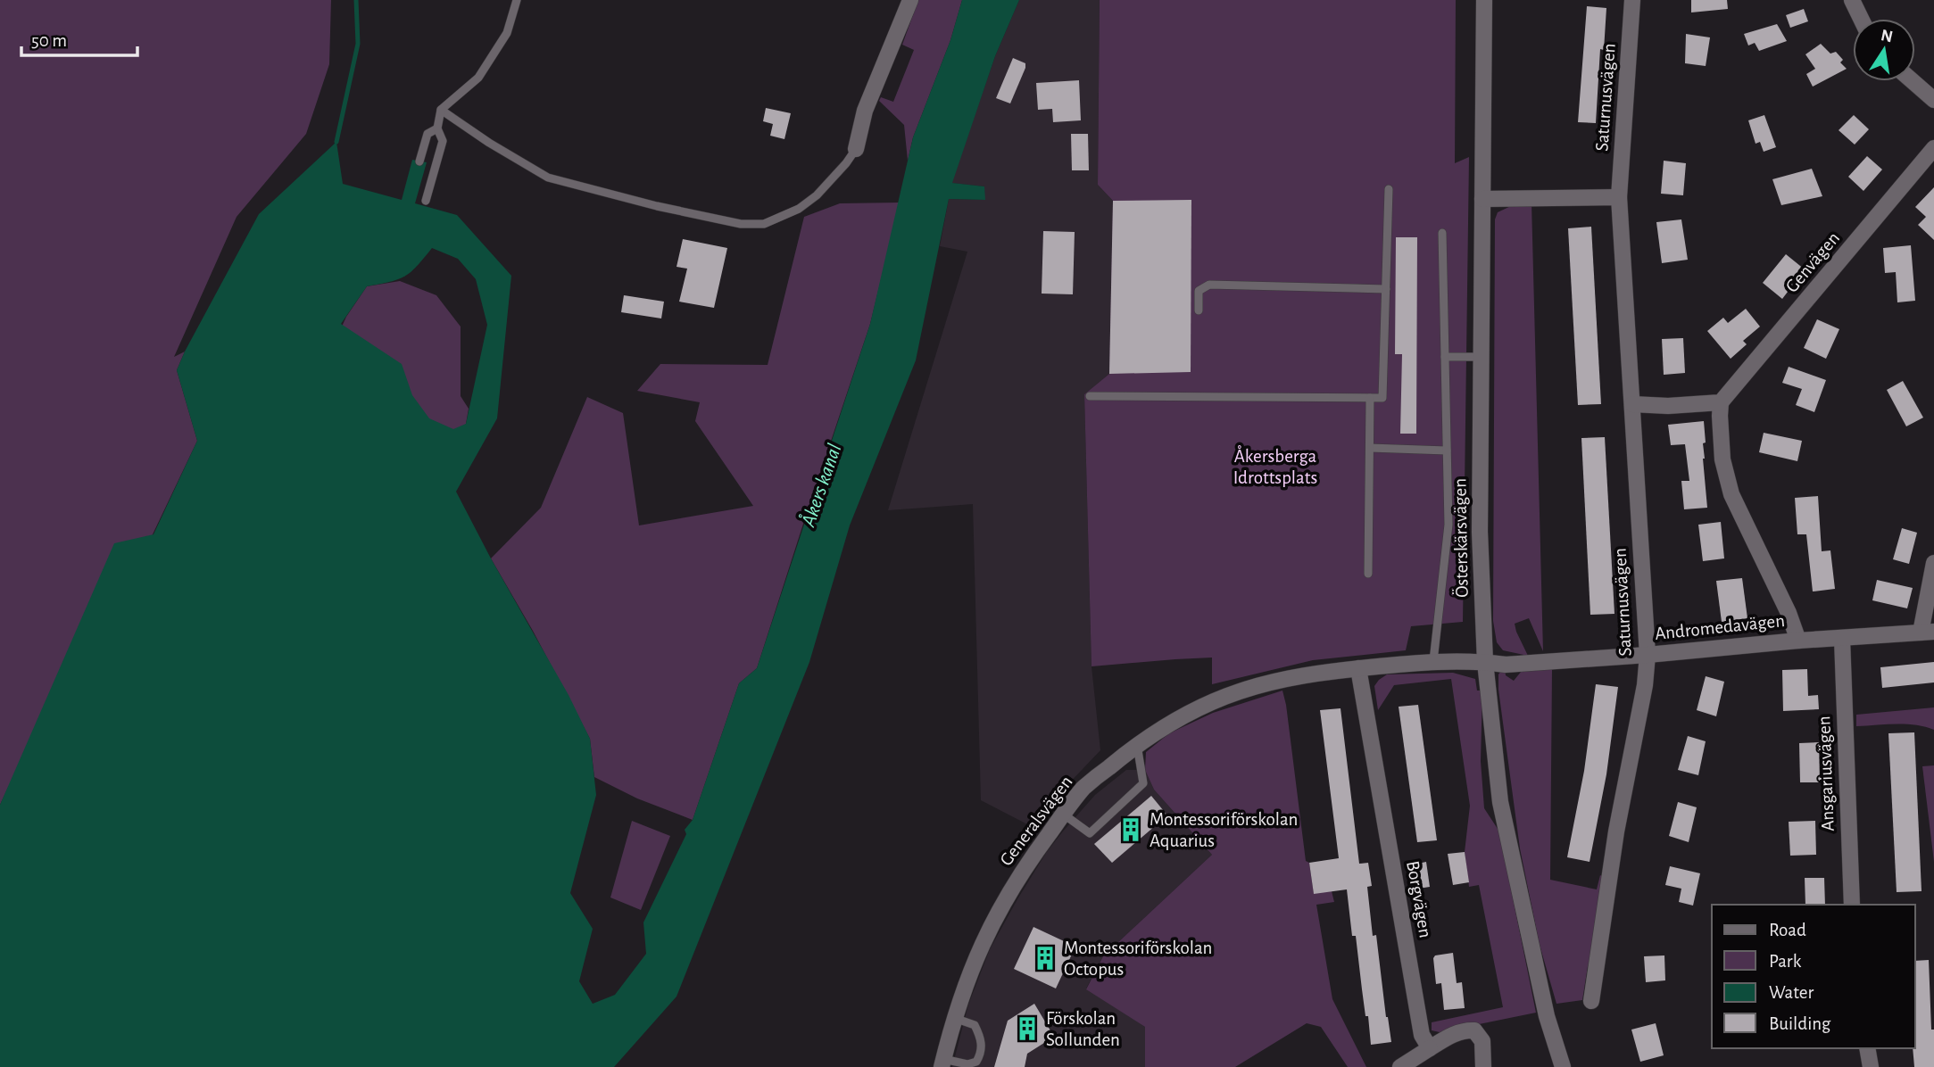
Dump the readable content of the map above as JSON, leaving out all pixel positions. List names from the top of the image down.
{
  "streets": {
    "street": [
      "Saturnusvägen",
      "Genvägen",
      "Österskärsvägen",
      "Andromedavägen",
      "Ansgariusvägen",
      "Generalsvägen",
      "Borgvägen"
    ]
  },
  "crossings": [
    ["Saturnusvägen", "Andromedavägen"],
    ["Österskärsvägen", "Andromedavägen"],
    ["Österskärsvägen", "Generalsvägen"],
    ["Andromedavägen", "Ansgariusvägen"],
    ["Andromedavägen", "Generalsvägen"],
    ["Generalsvägen", "Borgvägen"]
  ],
  "water": ["Åkers kanal"],
  "parks": ["Åkersberga Idrottsplats"],
  "places": {
    "building": ["Montessoriförskolan Aquarius", "Montessoriförskolan Octopus", "Förskolan Sollunden"]
  },
  "legend": [
    "Road",
    "Park",
    "Water",
    "Building"
  ],
  "scale_bar": "50 m",
  "north": "top"
}
